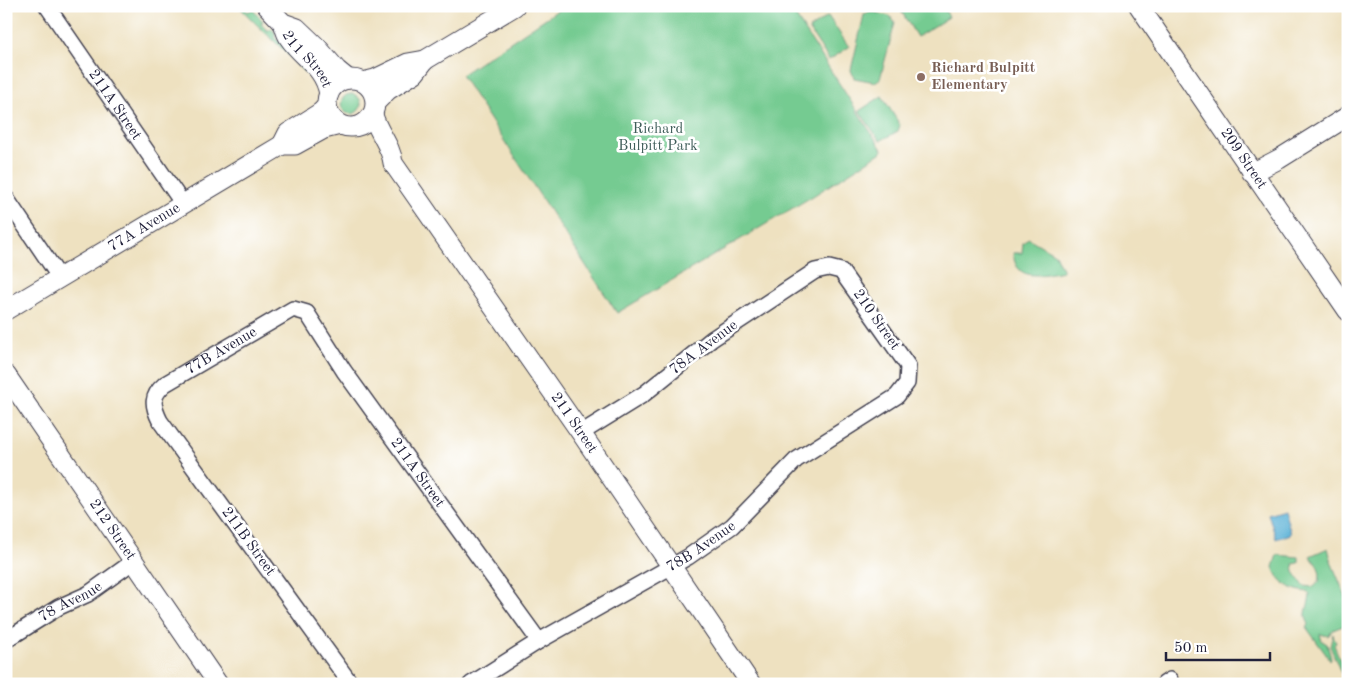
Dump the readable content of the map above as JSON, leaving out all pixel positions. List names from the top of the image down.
{
  "streets": {
    "street": [
      "211 Street",
      "211A Street",
      "209 Street",
      "77A Avenue",
      "210 Street",
      "78A Avenue",
      "77B Avenue",
      "212 Street",
      "211B Street",
      "78B Avenue",
      "78 Avenue"
    ]
  },
  "crossings": [
    ["211 Street", "77A Avenue"],
    ["211 Street", "78A Avenue"],
    ["211 Street", "78B Avenue"],
    ["211A Street", "77A Avenue"],
    ["211A Street", "77B Avenue"],
    ["211A Street", "78B Avenue"],
    ["210 Street", "78A Avenue"],
    ["210 Street", "78B Avenue"],
    ["77B Avenue", "211B Street"],
    ["212 Street", "78 Avenue"]
  ],
  "parks": ["Richard Bulpitt Park"],
  "places": ["Richard Bulpitt Elementary"],
  "scale_bar": "50 m"
}
